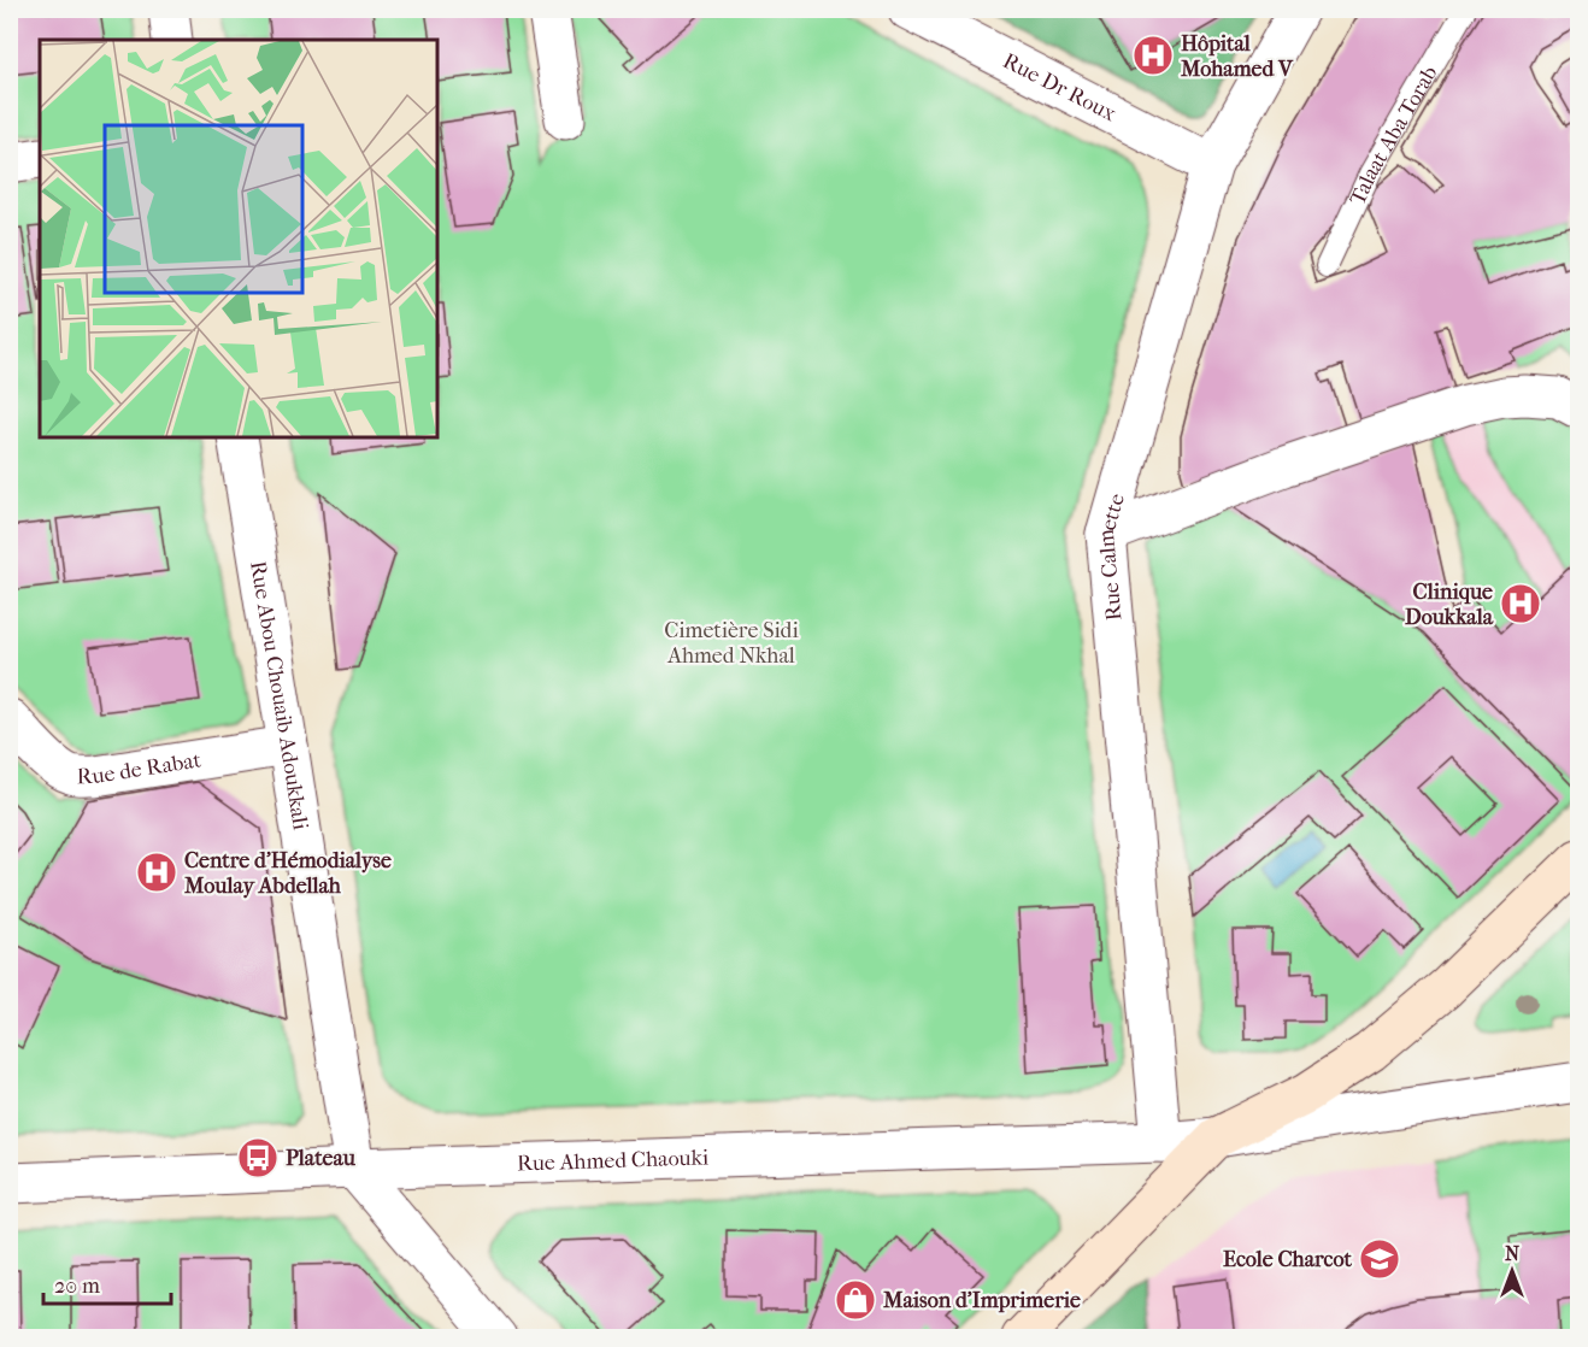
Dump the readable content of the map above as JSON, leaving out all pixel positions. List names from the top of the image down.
{
  "streets": {
    "street": [
      "Rue Dr Roux",
      "Rue Calmette",
      "Rue Abou Chouaib Adoukkali",
      "Rue de Rabat",
      "Rue Ahmed Chaouki"
    ],
    "lane": ["Talaat Aba Torab"]
  },
  "crossings": [
    ["Rue Dr Roux", "Rue Calmette"],
    ["Rue Calmette", "Rue Ahmed Chaouki"],
    ["Rue Abou Chouaib Adoukkali", "Rue de Rabat"],
    ["Rue Abou Chouaib Adoukkali", "Rue Ahmed Chaouki"]
  ],
  "parks": ["Cimetière Sidi Ahmed Nkhal"],
  "places": {
    "hospital": ["Hôpital Mohamed V", "Clinique Doukkala", "Centre d'Hémodialyse Moulay Abdellah"],
    "bus stop": ["Plateau"],
    "school or university": ["Ecole Charcot"],
    "shop": ["Maison d'Imprimerie"]
  },
  "scale_bar": "20 m",
  "north": "top"
}
